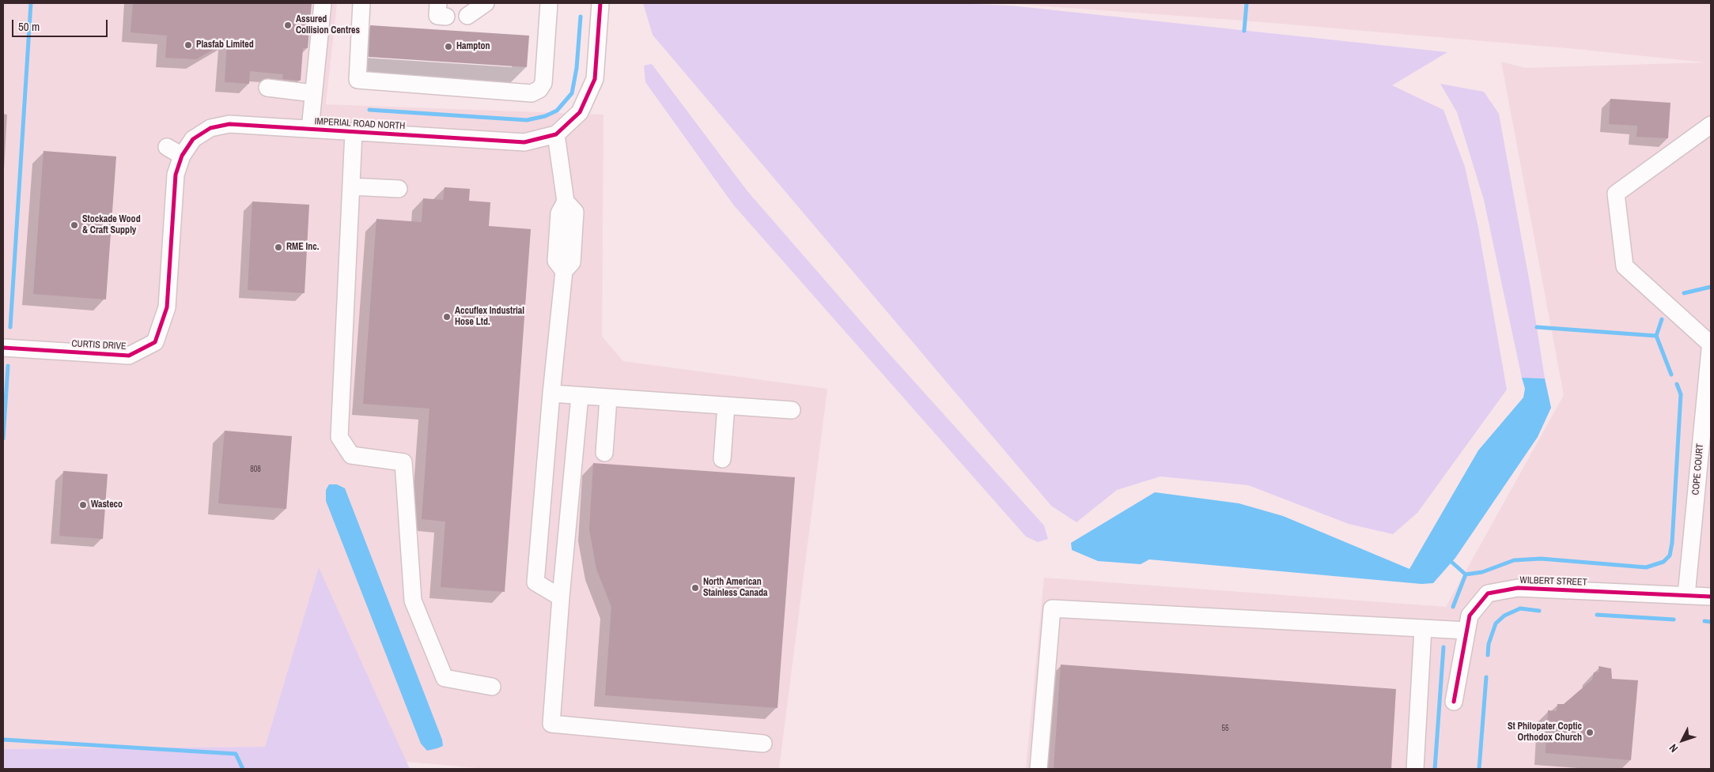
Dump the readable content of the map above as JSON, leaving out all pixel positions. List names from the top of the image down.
{
  "streets": {
    "street": [
      "IMPERIAL ROAD NORTH",
      "CURTIS DRIVE",
      "COPE COURT",
      "WILBERT STREET"
    ]
  },
  "crossings": [
    ["IMPERIAL ROAD NORTH", "CURTIS DRIVE"],
    ["COPE COURT", "WILBERT STREET"]
  ],
  "places": [
    "Assured Collision Centres",
    "Plasfab Limited",
    "Hampton",
    "Stockade Wood & Craft Supply",
    "RME Inc.",
    "Accuflex Industrial Hose Ltd.",
    "Wasteco",
    "North American Stainless Canada",
    "St Philopater Coptic Orthodox Church"
  ],
  "house_numbers": ["808", "55"],
  "scale_bar": "50 m",
  "north": "bottom left"
}
